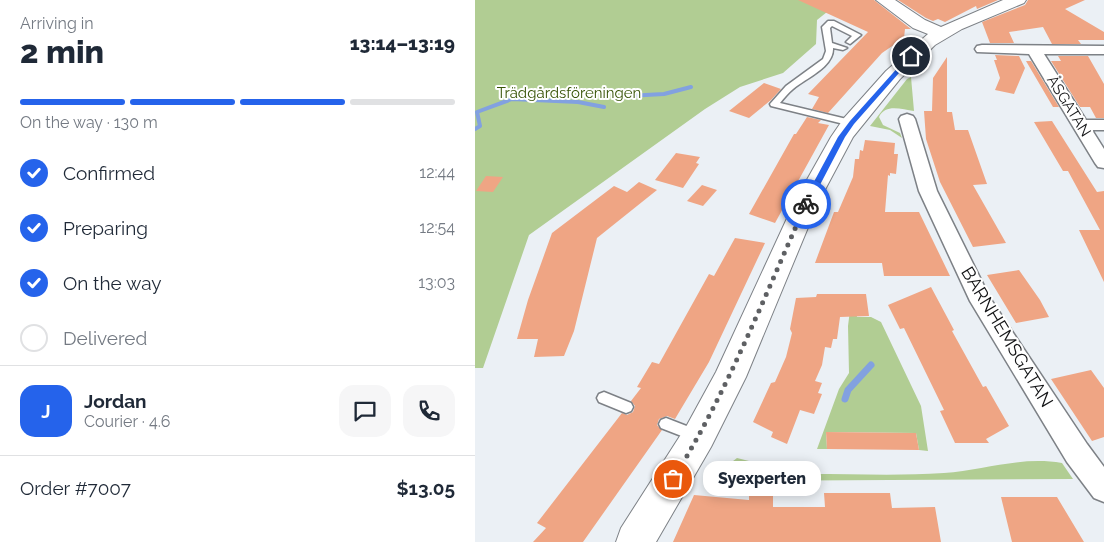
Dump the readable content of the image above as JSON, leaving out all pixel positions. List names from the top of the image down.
{
  "streets": {
    "street": ["ÅSGATAN", "BARNHEMSGATAN"]
  },
  "parks": ["Trädgårdsföreningen"],
  "places": ["Syexperten"],
  "page": {
    "heading": ["2 min", "Arriving in", "13:14–13:19"],
    "panel": [
      "Jordan",
      "Courier · 4.6",
      "Order #7007",
      "$13.05"
    ],
    "bar": "On the way · 130 m",
    "list": [
      ["Confirmed", "12:44"],
      ["Preparing", "12:54"],
      ["On the way", "13:03"],
      "Delivered"
    ],
    "round": "J",
    "bubble": "Syexperten"
  }
}
